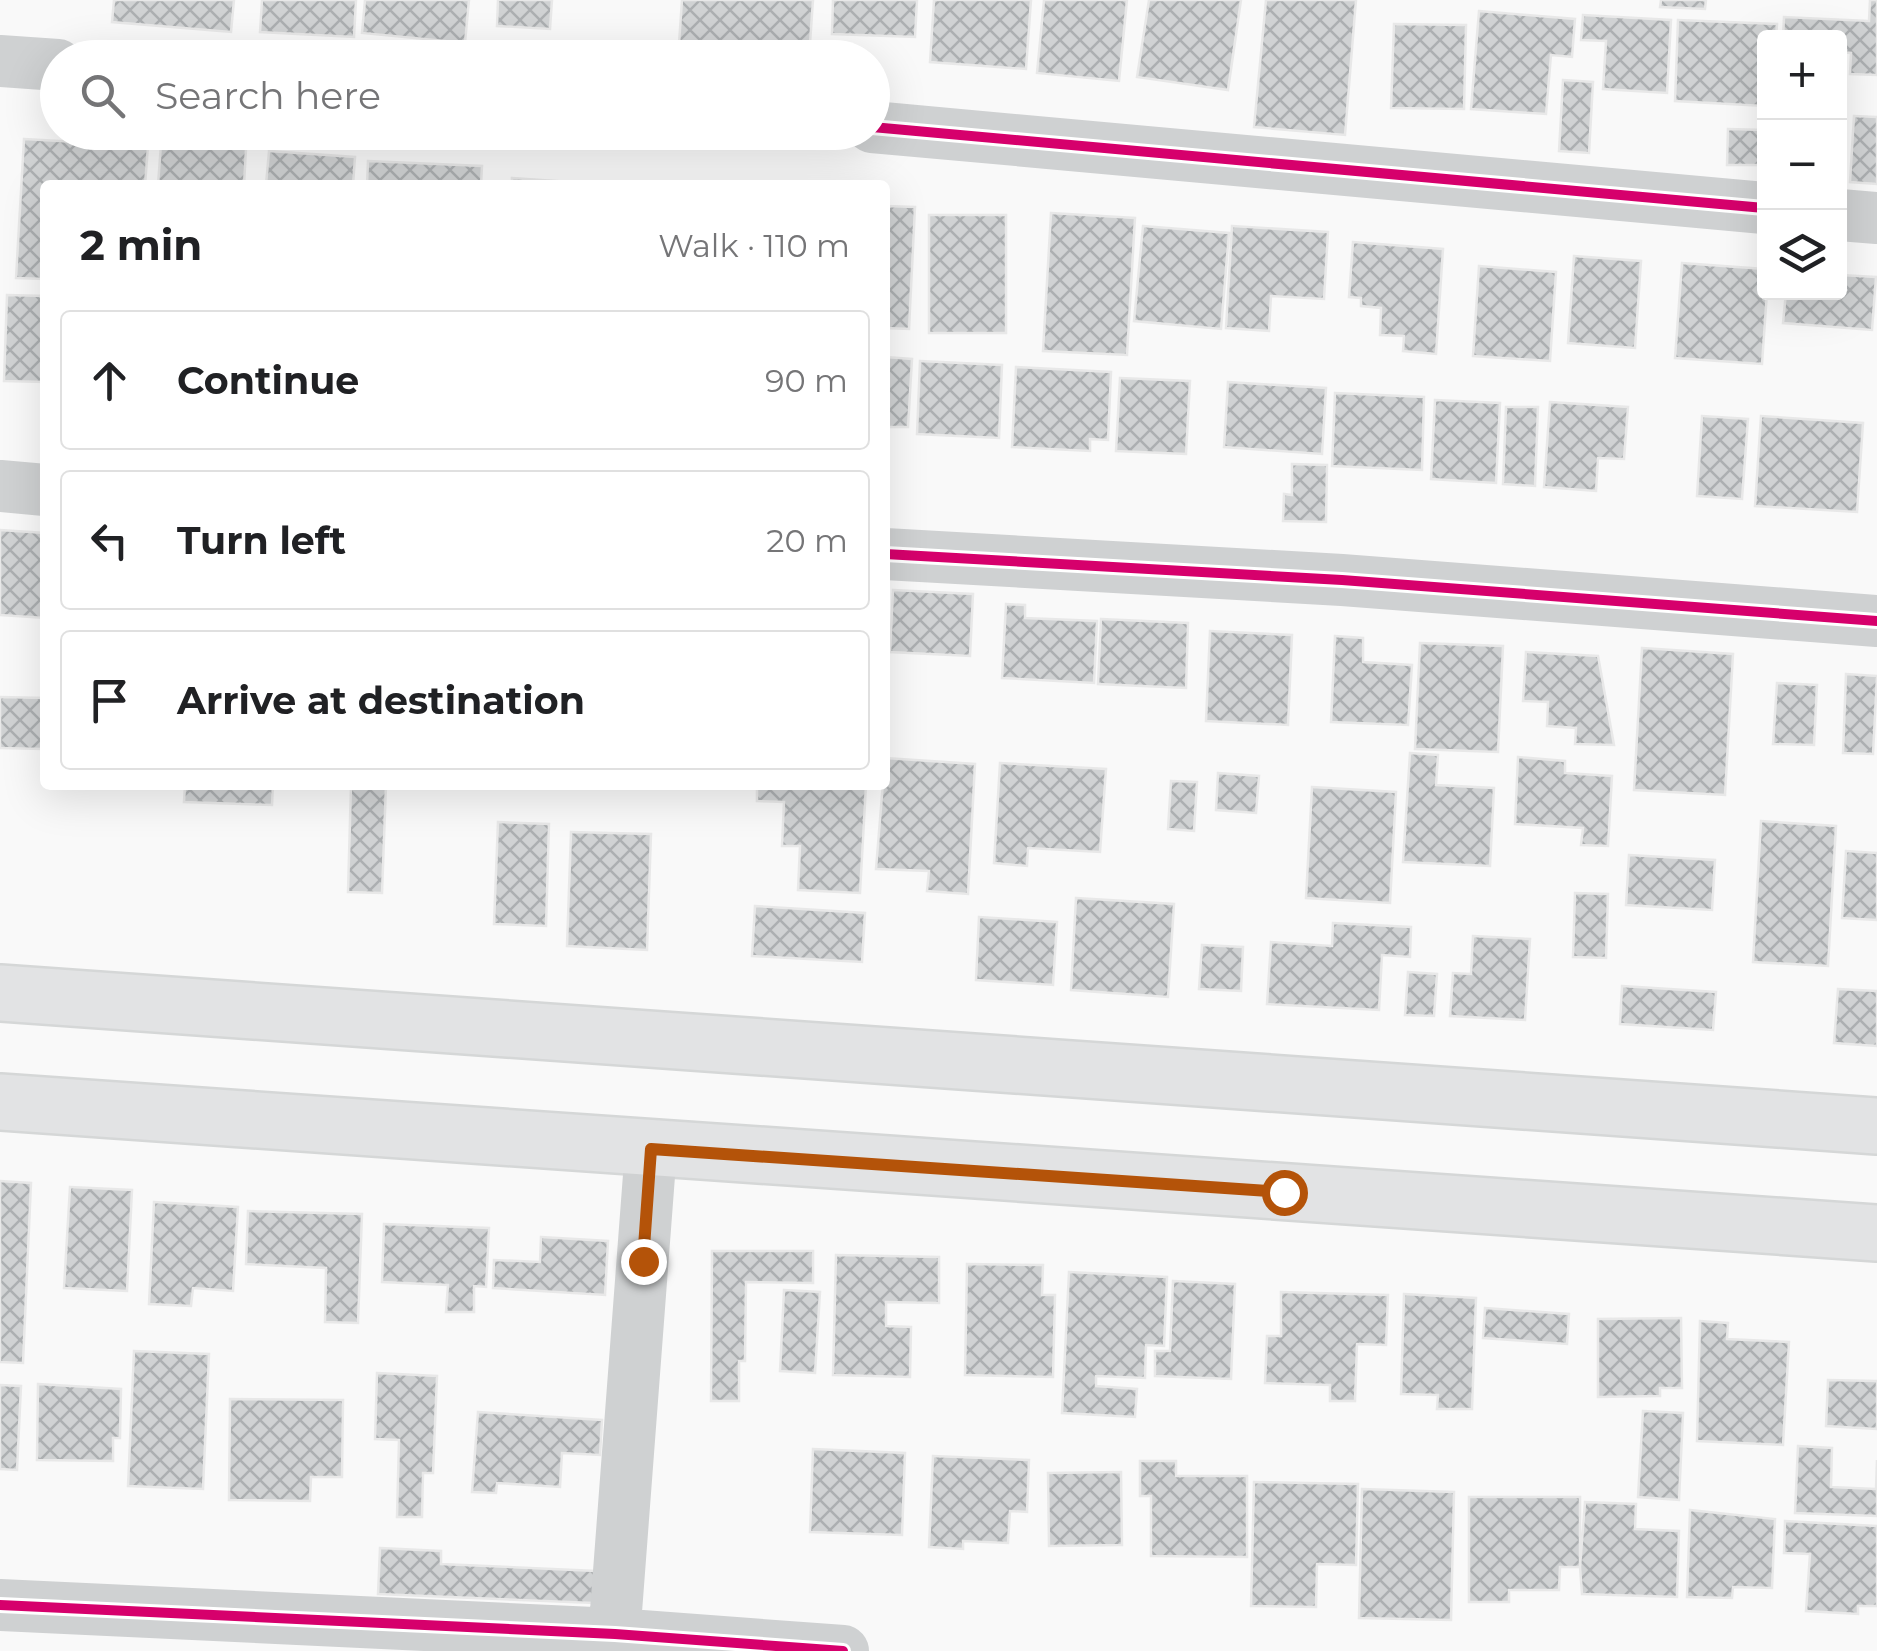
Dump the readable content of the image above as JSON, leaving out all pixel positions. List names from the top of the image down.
{
  "page": {
    "map_buttons": ["+", "−"],
    "search": "Search here",
    "heading": ["2 min", "Walk · 110 m"],
    "list": [
      ["Continue", "90 m"],
      ["Turn left", "20 m"],
      "Arrive at destination"
    ]
  }
}
